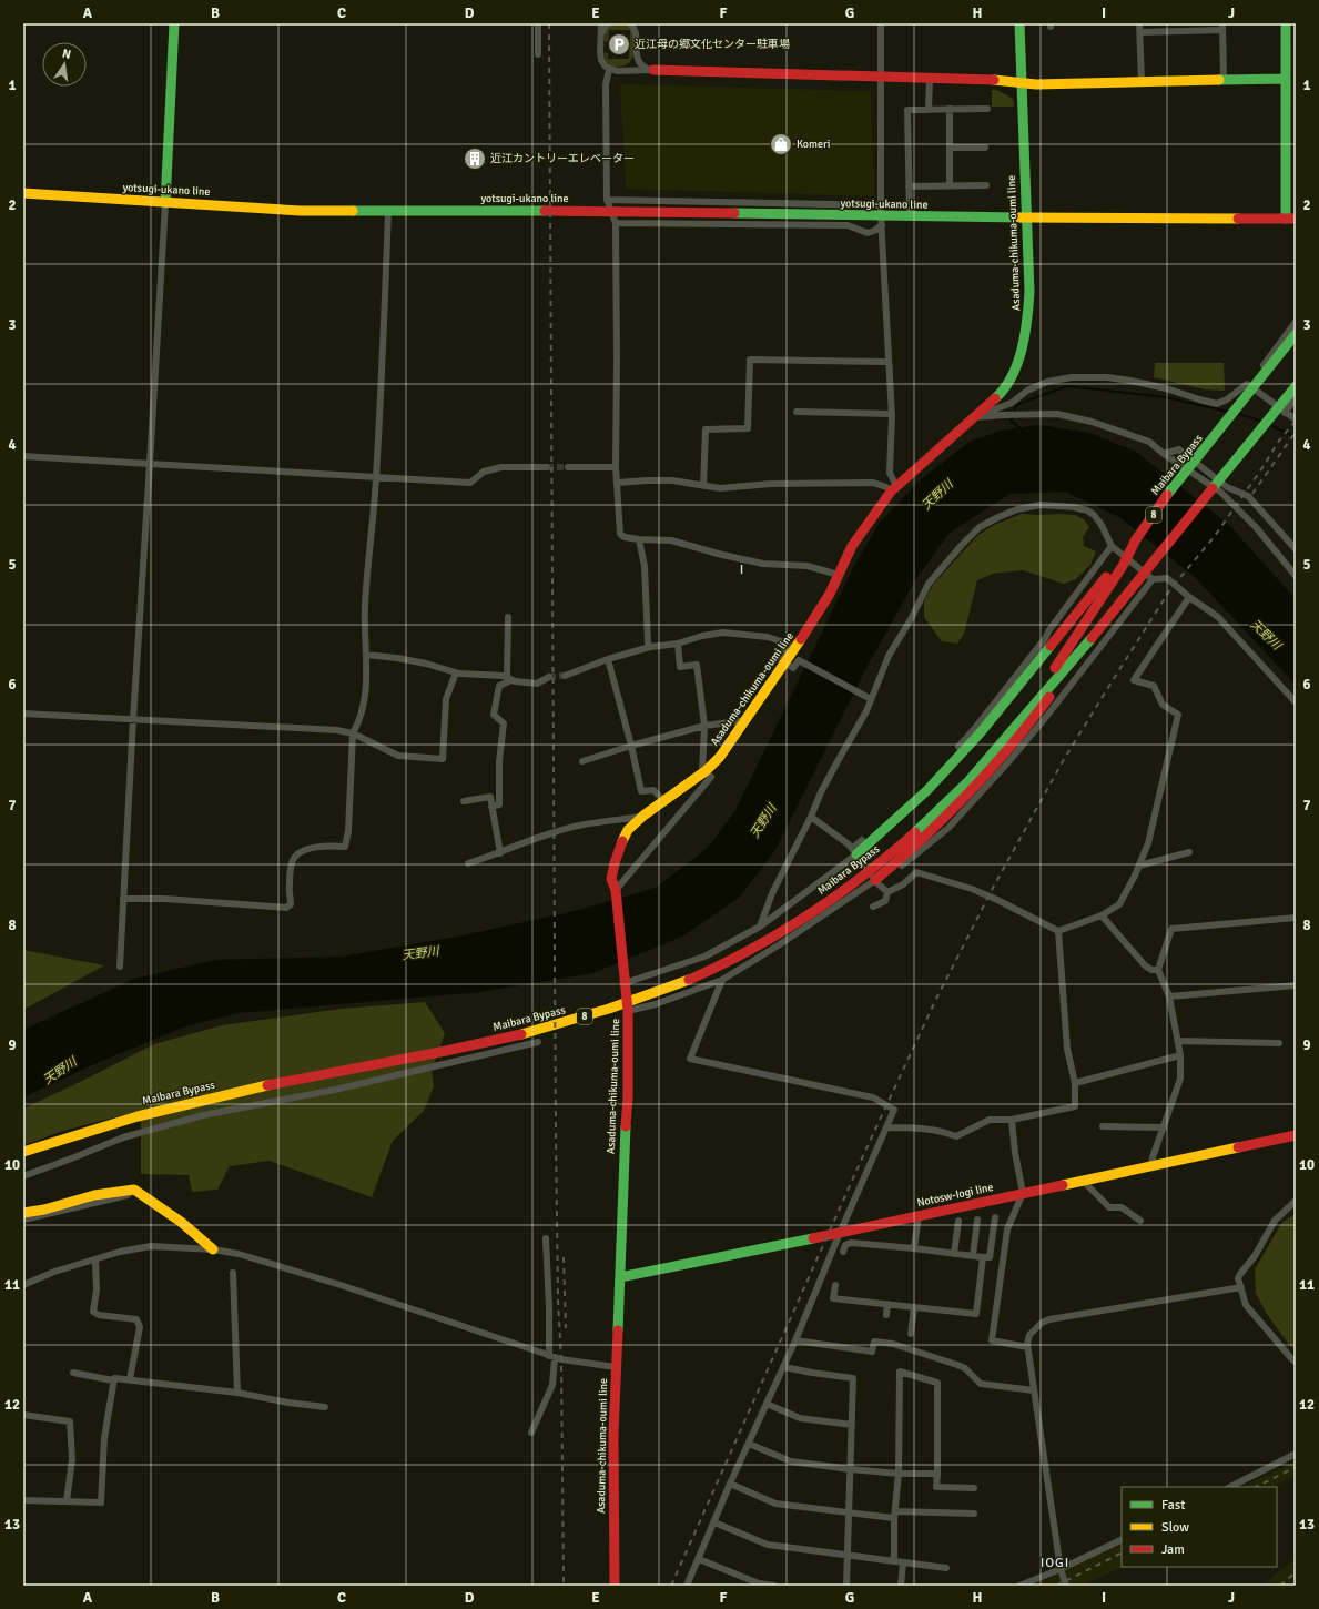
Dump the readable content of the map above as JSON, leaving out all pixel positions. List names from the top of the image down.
{
  "streets": {
    "main road": [
      "yotsugi-ukano line",
      "Asaduma-chikuma-oumi line",
      "Maibara Bypass",
      "8",
      "Notosw-Iogi line"
    ]
  },
  "crossings": [
    ["yotsugi-ukano line", "Asaduma-chikuma-oumi line"],
    ["Asaduma-chikuma-oumi line", "Notosw-Iogi line"]
  ],
  "districts": ["I", "IOGI"],
  "water": ["天野川"],
  "places": {
    "parking": ["近江母の郷文化センター駐車場"],
    "shop": ["Komeri"],
    "building": ["近江カントリーエレベーター"]
  },
  "legend": ["Fast", "Slow", "Jam"],
  "north": "top",
  "grid": {
    "columns": [
      "A",
      "B",
      "C",
      "D",
      "E",
      "F",
      "G",
      "H",
      "I",
      "J"
    ],
    "rows": [
      "1",
      "2",
      "3",
      "4",
      "5",
      "6",
      "7",
      "8",
      "9",
      "10",
      "11",
      "12",
      "13"
    ]
  }
}
